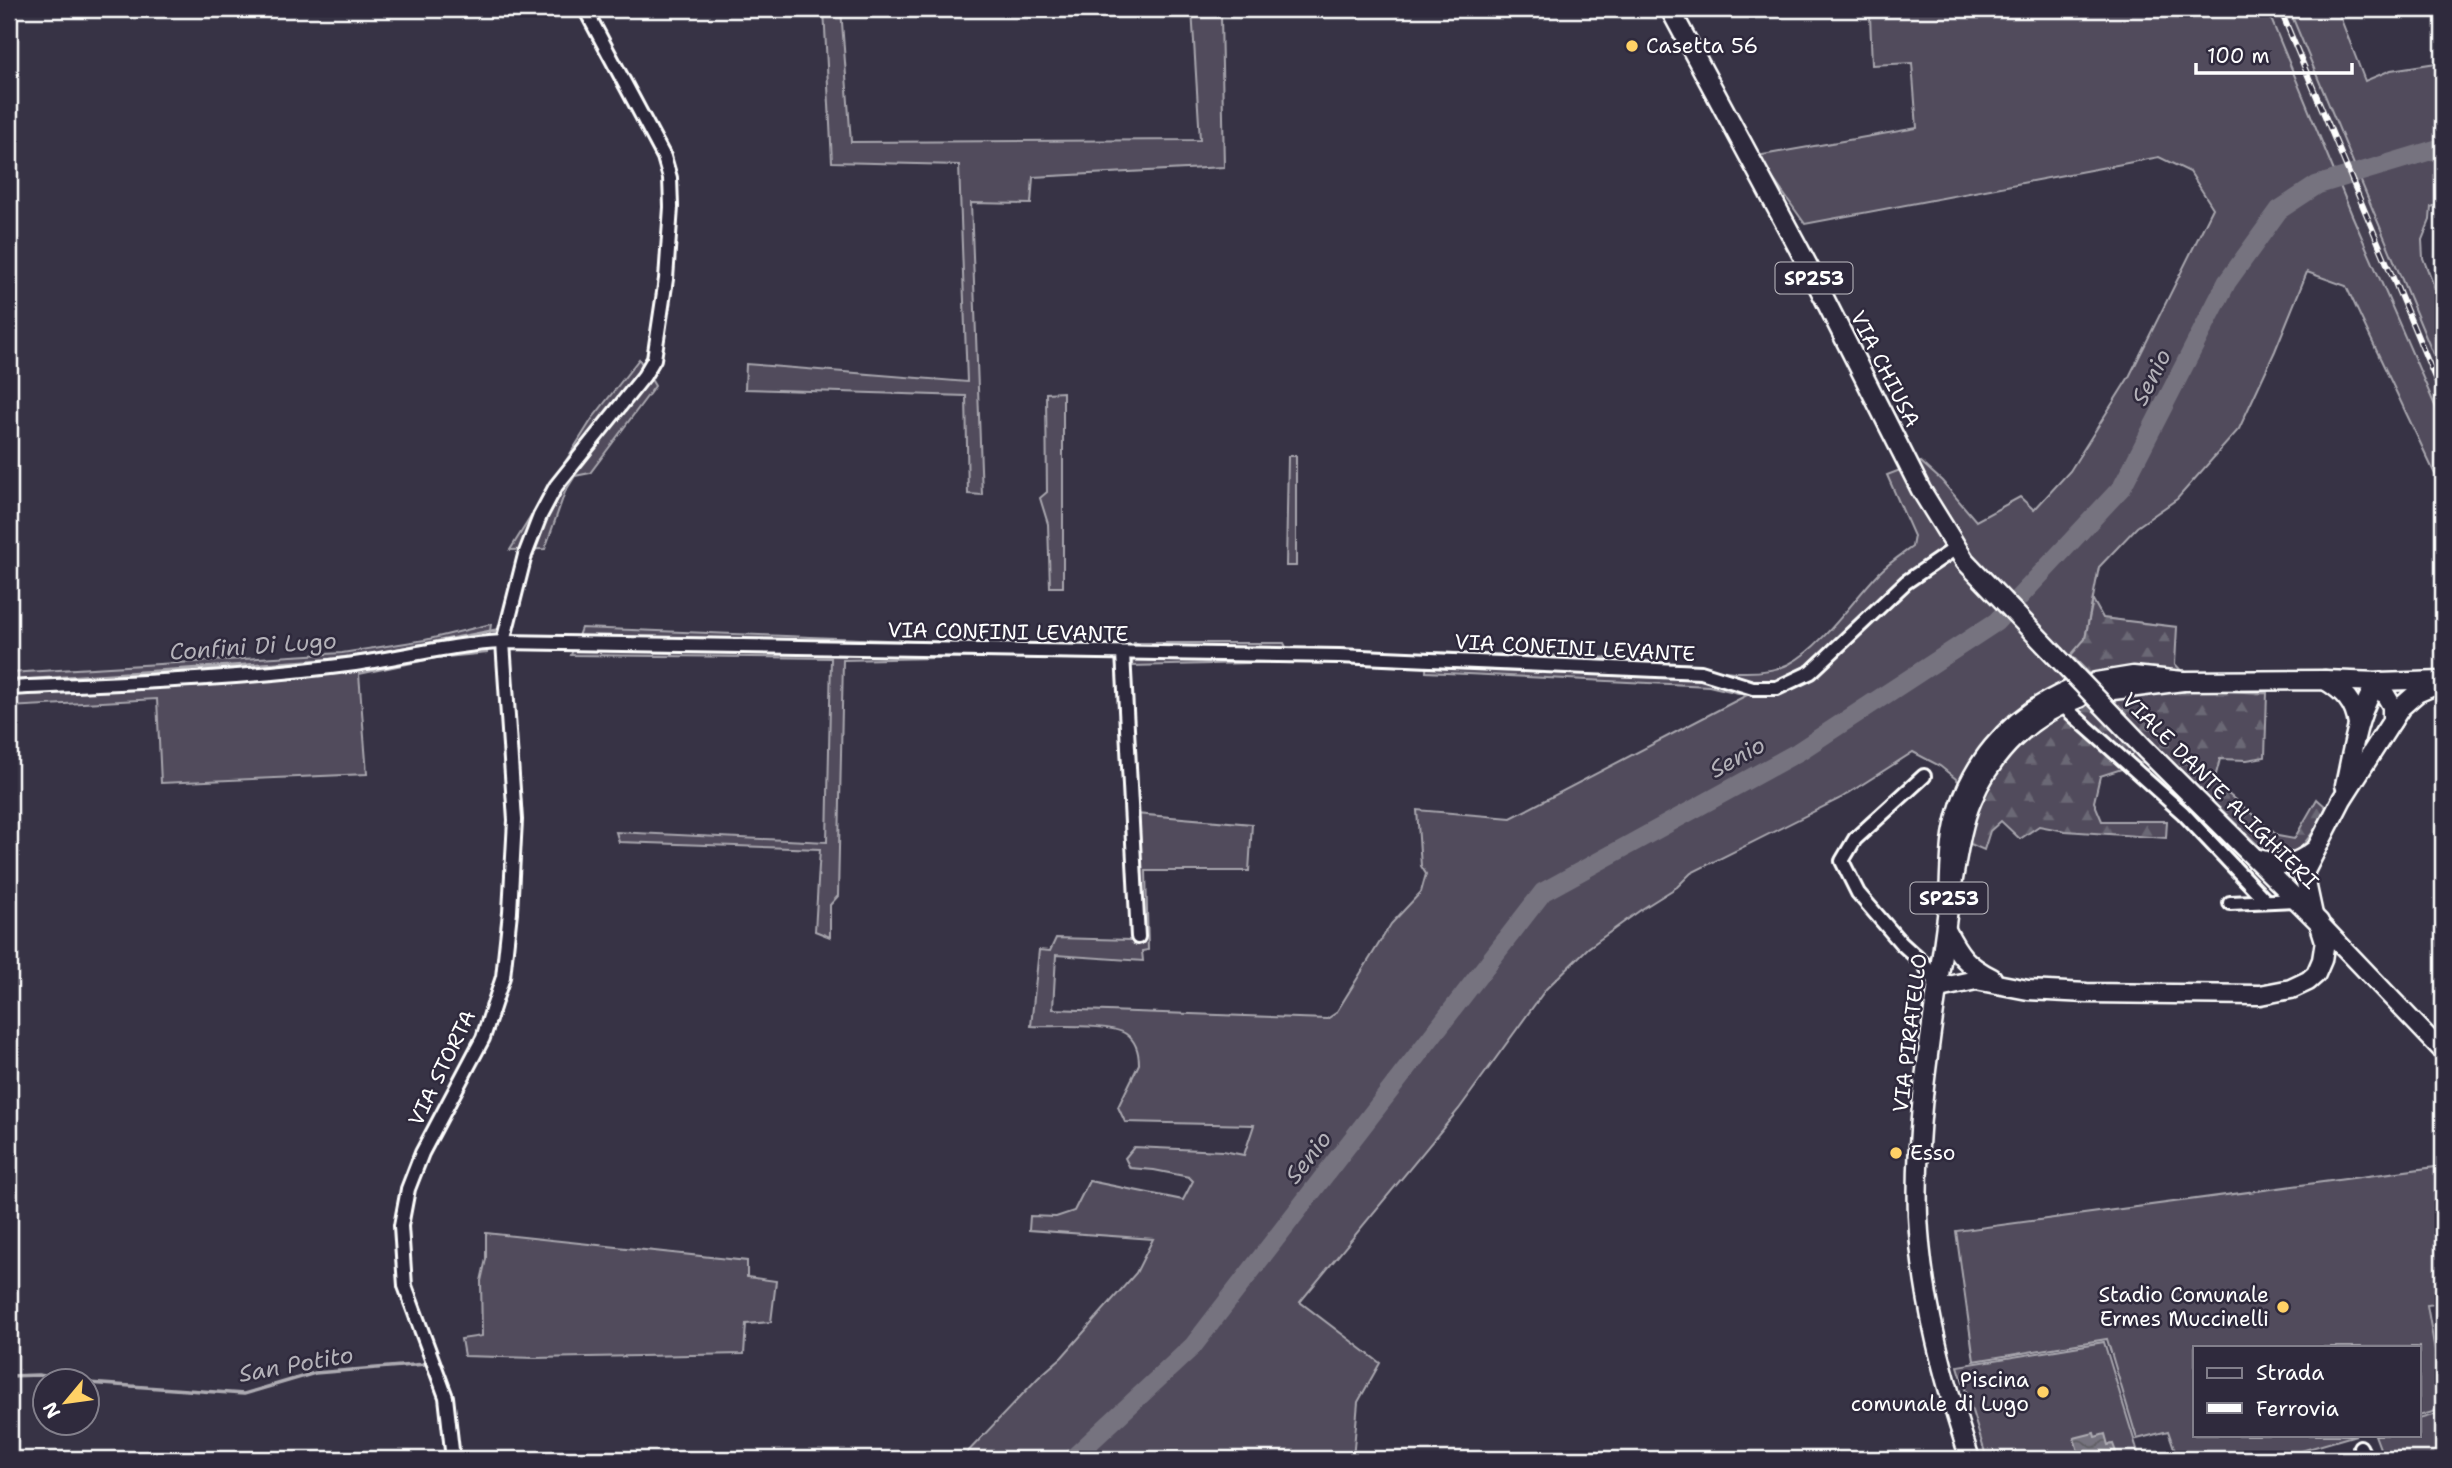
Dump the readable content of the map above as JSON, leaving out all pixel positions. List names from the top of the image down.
{
  "streets": {
    "main road": [
      "SP253",
      "VIA CHIUSA",
      "VIALE DANTE ALIGHIERI",
      "VIA PIRATELLO"
    ],
    "street": ["VIA CONFINI LEVANTE", "VIA STORTA"]
  },
  "crossings": [
    ["SP253", "VIALE DANTE ALIGHIERI"],
    ["SP253", "VIA PIRATELLO"],
    ["VIA CHIUSA", "VIA CONFINI LEVANTE"],
    ["VIA CHIUSA", "VIALE DANTE ALIGHIERI"],
    ["VIA CONFINI LEVANTE", "VIALE DANTE ALIGHIERI"],
    ["VIA CONFINI LEVANTE", "VIA STORTA"]
  ],
  "water": ["Senio", "Confini Di Lugo", "San Potito"],
  "places": [
    "Casetta 56",
    "Esso",
    "Stadio Comunale Ermes Muccinelli",
    "Piscina comunale di Lugo"
  ],
  "legend": ["Strada", "Ferrovia"],
  "scale_bar": "100 m",
  "north": "bottom left"
}
